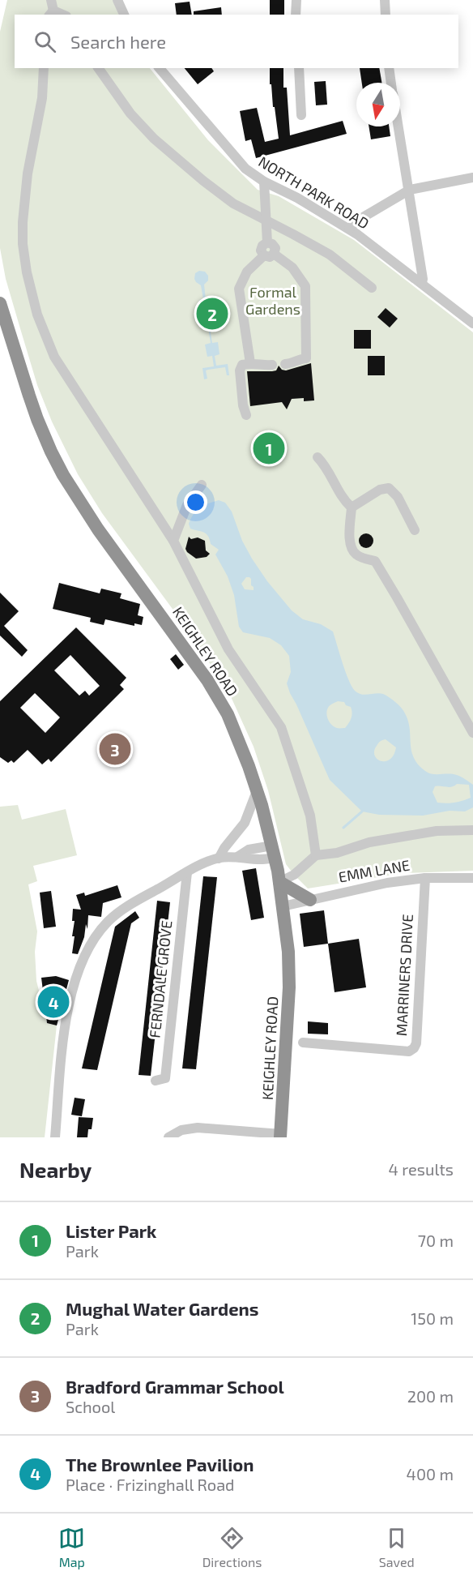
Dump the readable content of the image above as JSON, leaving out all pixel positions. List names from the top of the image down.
{
  "streets": {
    "highway": ["KEIGHLEY ROAD"],
    "street": [
      "NORTH PARK ROAD",
      "EMM LANE",
      "MARRINERS DRIVE",
      "FERNDALE GROVE"
    ]
  },
  "crossings": [
    ["KEIGHLEY ROAD", "EMM LANE"],
    ["EMM LANE", "MARRINERS DRIVE"]
  ],
  "parks": ["Formal Gardens"],
  "north": "bottom",
  "page": {
    "search": "Search here",
    "pins": [
      "2",
      "1",
      "3",
      "4"
    ],
    "heading": ["Nearby", "4 results"],
    "list": [
      {
        "mark": "1",
        "name": "Lister Park",
        "note": "Park",
        "value": "70 m"
      },
      {
        "mark": "2",
        "name": "Mughal Water Gardens",
        "note": "Park",
        "value": "150 m"
      },
      {
        "mark": "3",
        "name": "Bradford Grammar School",
        "note": "School",
        "value": "200 m"
      },
      {
        "mark": "4",
        "name": "The Brownlee Pavilion",
        "note": "Place · Frizinghall Road",
        "value": "400 m"
      }
    ],
    "nav": ["Map", "Directions", "Saved"]
  }
}
